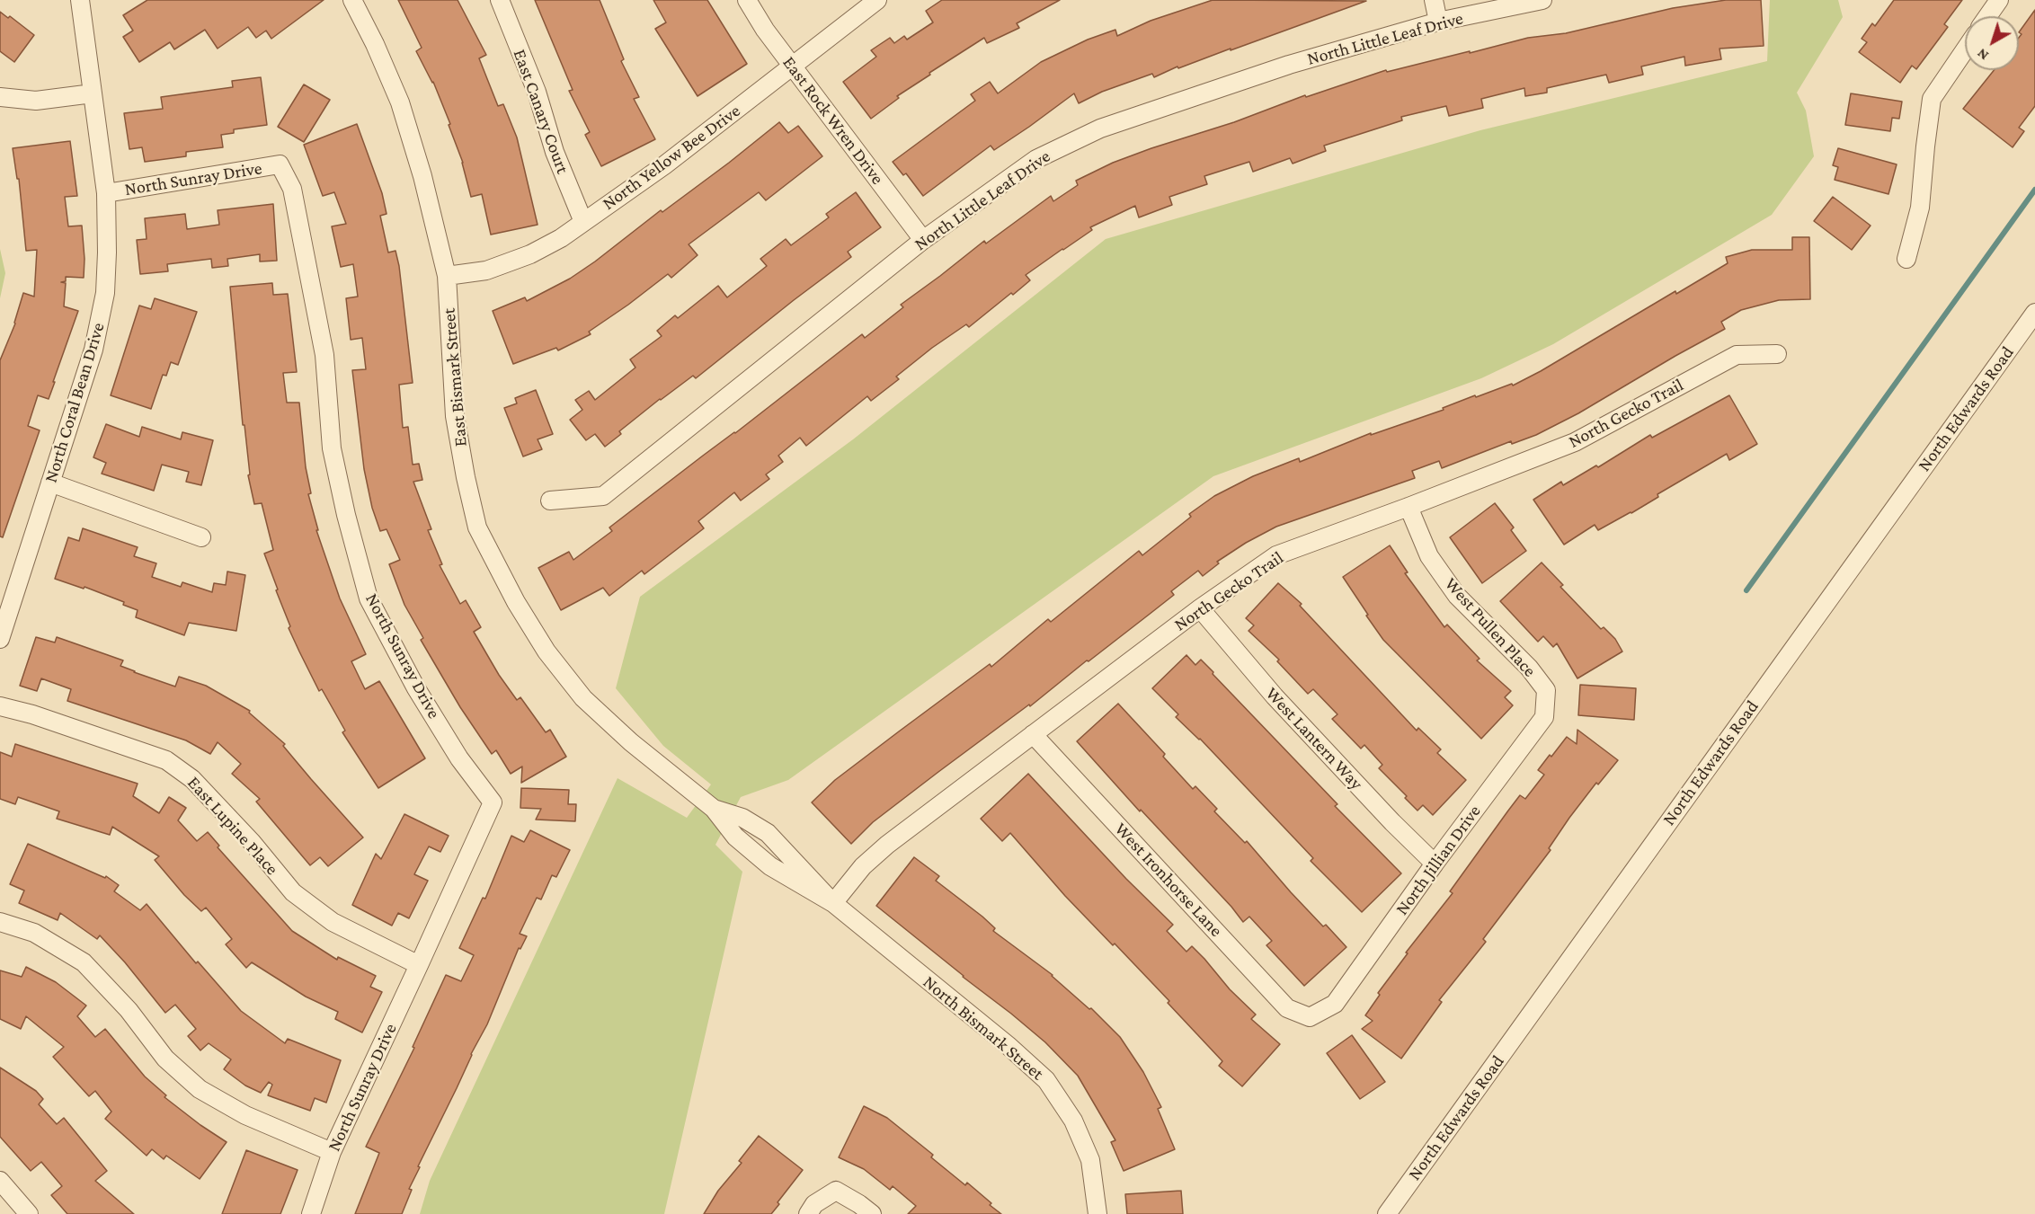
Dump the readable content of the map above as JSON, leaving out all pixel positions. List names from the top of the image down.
{
  "streets": {
    "street": [
      "North Little Leaf Drive",
      "East Canary Court",
      "East Rock Wren Drive",
      "North Yellow Bee Drive",
      "North Sunray Drive",
      "East Bismark Street",
      "North Coral Bean Drive",
      "North Edwards Road",
      "North Gecko Trail",
      "West Pullen Place",
      "West Lantern Way",
      "East Lupine Place",
      "North Jillian Drive",
      "West Ironhorse Lane",
      "North Bismark Street"
    ]
  },
  "crossings": [
    ["North Little Leaf Drive", "East Rock Wren Drive"],
    ["East Canary Court", "North Yellow Bee Drive"],
    ["East Rock Wren Drive", "North Yellow Bee Drive"],
    ["North Yellow Bee Drive", "East Bismark Street"],
    ["North Sunray Drive", "North Coral Bean Drive"],
    ["North Sunray Drive", "East Lupine Place"],
    ["East Bismark Street", "North Gecko Trail"],
    ["East Bismark Street", "North Bismark Street"],
    ["North Gecko Trail", "West Pullen Place"],
    ["North Gecko Trail", "West Lantern Way"],
    ["North Gecko Trail", "West Ironhorse Lane"],
    ["North Gecko Trail", "North Bismark Street"],
    ["West Pullen Place", "North Jillian Drive"],
    ["West Lantern Way", "North Jillian Drive"],
    ["North Jillian Drive", "West Ironhorse Lane"]
  ],
  "north": "bottom left"
}
